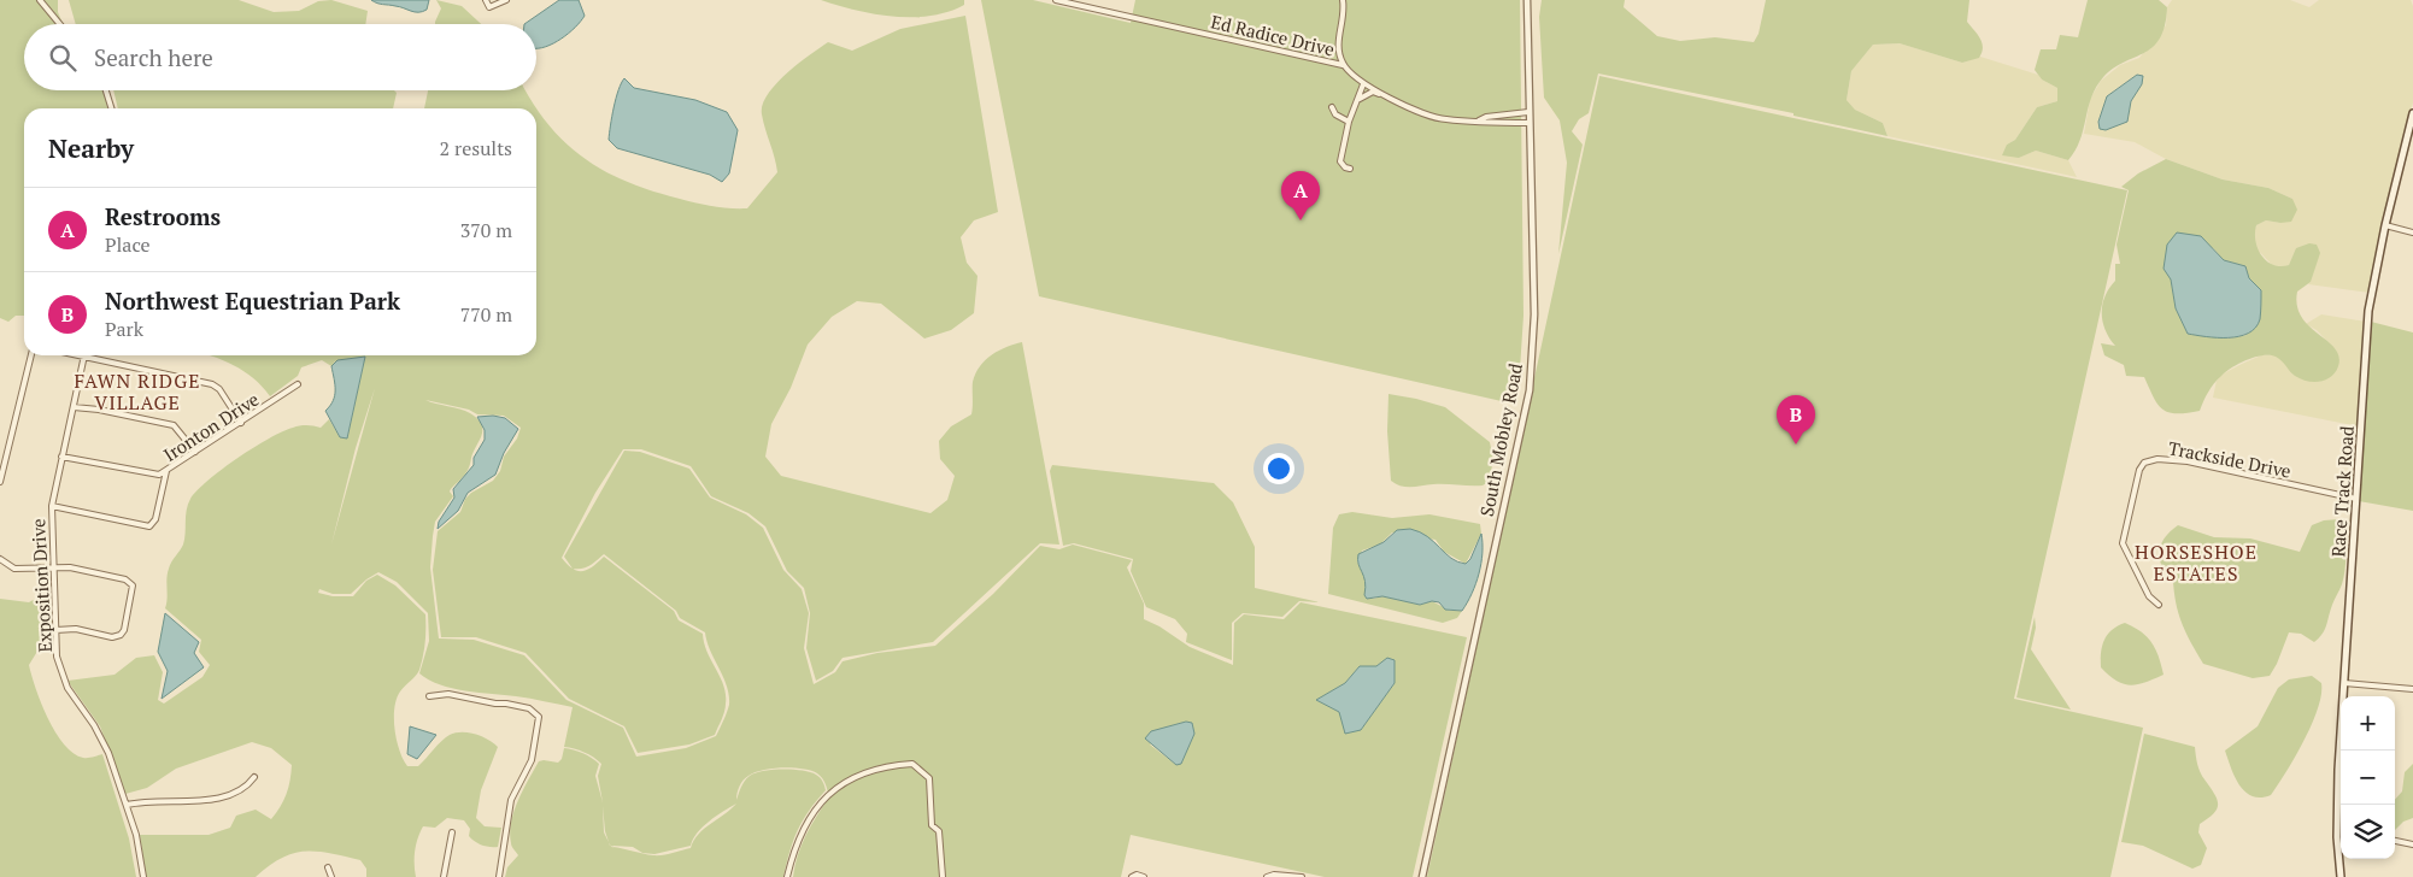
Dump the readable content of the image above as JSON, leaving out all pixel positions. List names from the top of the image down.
{
  "streets": {
    "main road": ["Race Track Road"],
    "street": [
      "Ed Radice Drive",
      "Ironton Drive",
      "South Mobley Road",
      "Trackside Drive",
      "Exposition Drive"
    ]
  },
  "crossings": [
    ["Ed Radice Drive", "South Mobley Road"],
    ["Ironton Drive", "Exposition Drive"],
    ["Trackside Drive", "Race Track Road"]
  ],
  "districts": ["FAWN RIDGE VILLAGE", "HORSESHOE ESTATES"],
  "page": {
    "search": "Search here",
    "heading": ["Nearby", "2 results"],
    "pins": ["A", "B"],
    "list": [
      {
        "mark": "A",
        "name": "Restrooms",
        "note": "Place",
        "value": "370 m"
      },
      {
        "mark": "B",
        "name": "Northwest Equestrian Park",
        "note": "Park",
        "value": "770 m"
      }
    ],
    "map_buttons": ["+", "−"]
  }
}
